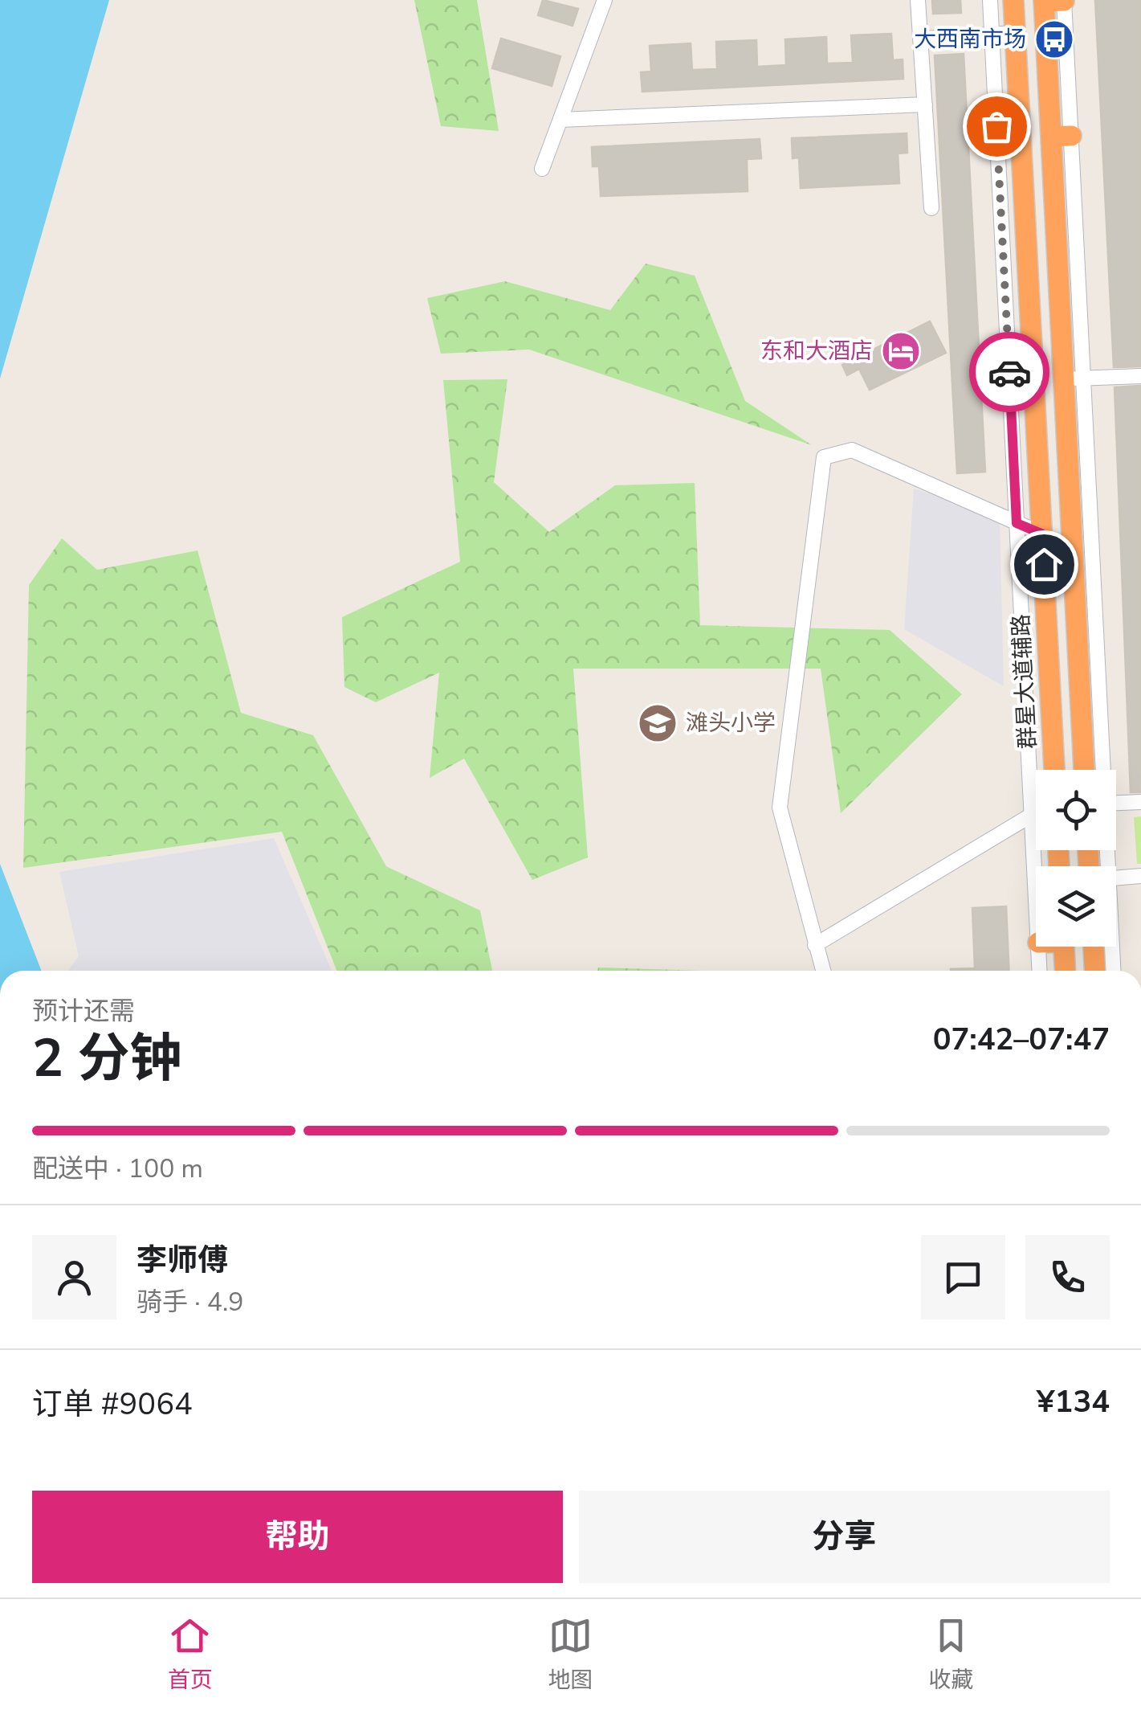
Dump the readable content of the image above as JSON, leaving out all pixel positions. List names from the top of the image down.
{
  "streets": {
    "street": ["群星大道辅路"]
  },
  "places": {
    "bus stop": ["大西南市场"],
    "hotel": ["东和大酒店"],
    "school or university": ["滩头小学"]
  },
  "page": {
    "heading": ["2 分钟", "预计还需", "07:42–07:47"],
    "panel": [
      "李师傅",
      "骑手 · 4.9",
      "订单 #9064",
      "¥134"
    ],
    "bar": "配送中 · 100 m",
    "buttons": ["帮助", "分享"],
    "tabs": ["首页", "地图", "收藏"]
  }
}
